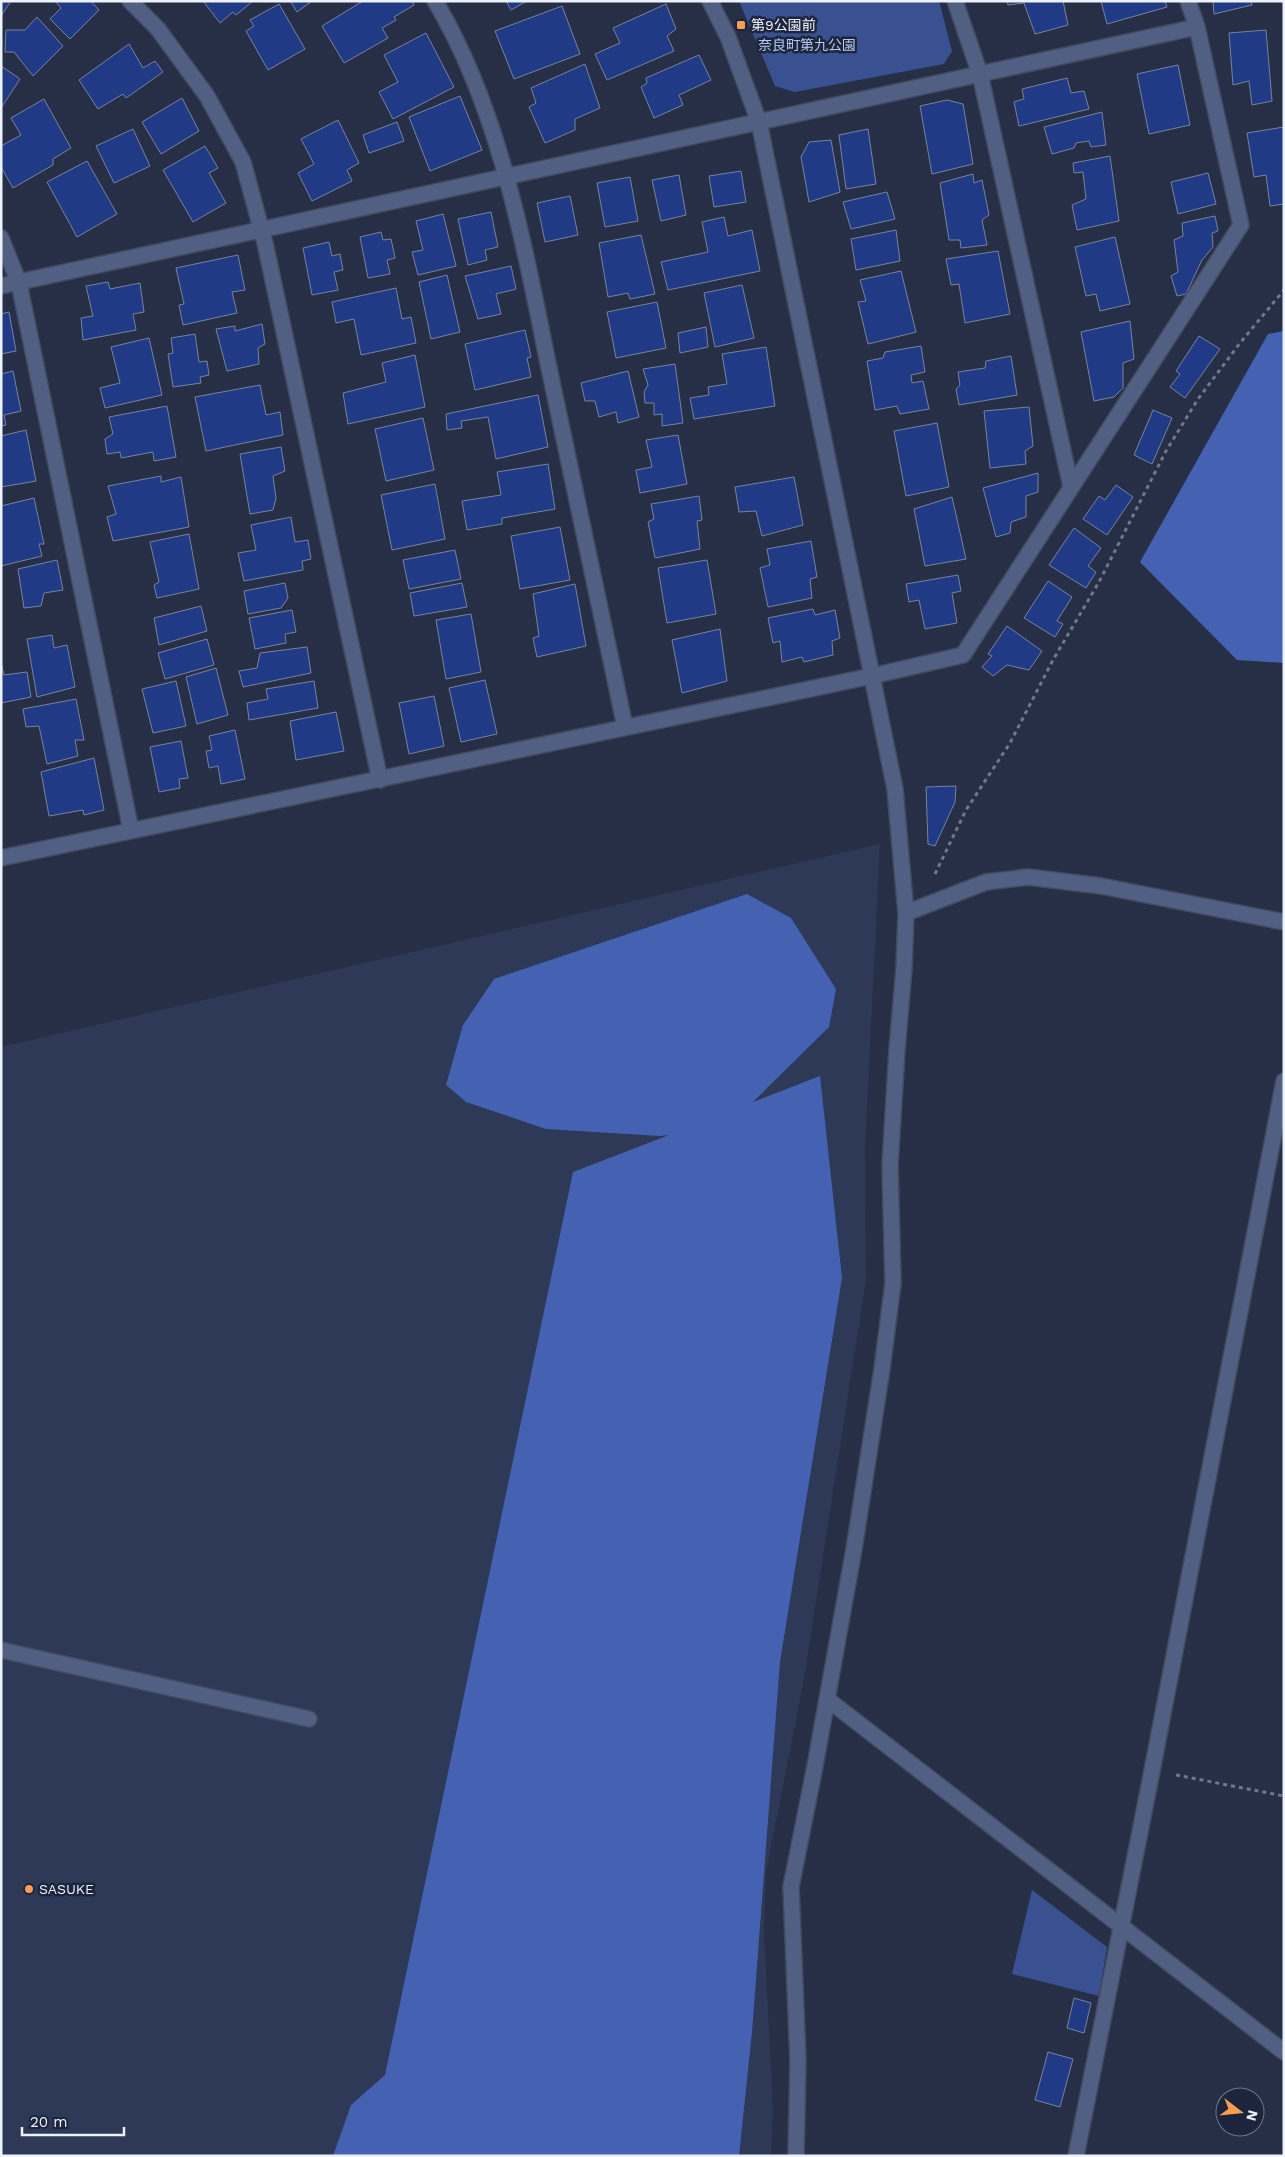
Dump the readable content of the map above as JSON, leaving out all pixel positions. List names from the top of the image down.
{
  "parks": ["奈良町第九公園"],
  "places": {
    "transit": ["第9公園前"],
    "other": ["SASUKE"]
  },
  "scale_bar": "20 m",
  "north": "right"
}
